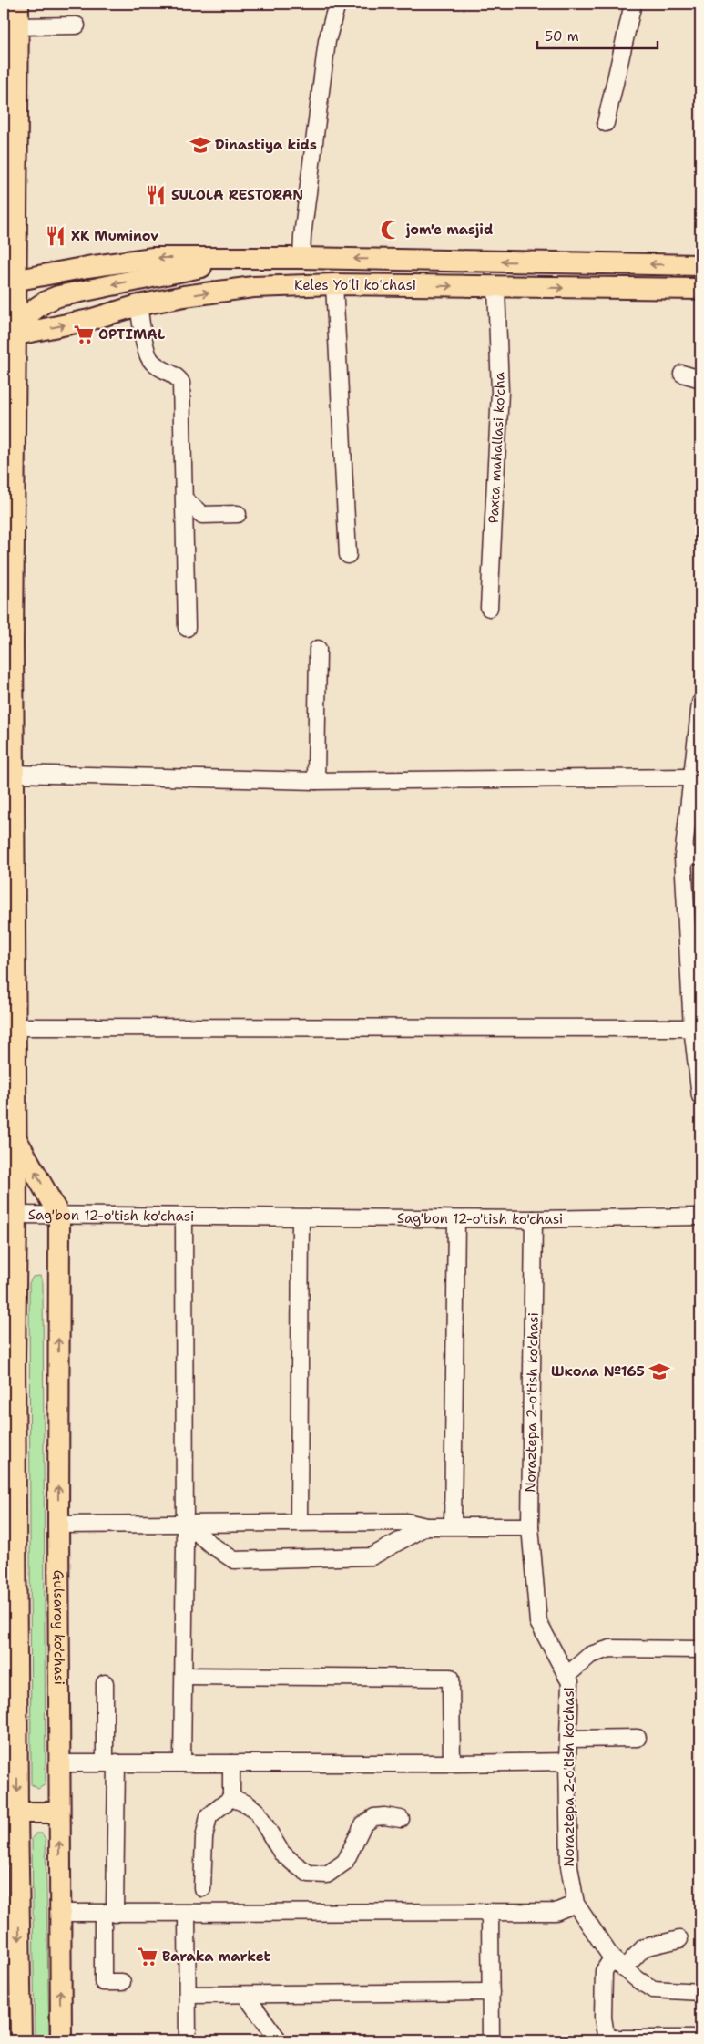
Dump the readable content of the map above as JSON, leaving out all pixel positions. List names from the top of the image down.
{
  "streets": {
    "main road": ["Keles Yoʻli koʻchasi", "Sag'bon 12-o'tish ko'chasi", "Gulsaroy ko'chasi"],
    "street": ["Paxta mahallasi ko'cha", "Noraztepa 2-oʻtish ko'chasi"]
  },
  "crossings": [
    ["Keles Yoʻli koʻchasi", "Paxta mahallasi ko'cha"],
    ["Keles Yoʻli koʻchasi", "Sag'bon 12-o'tish ko'chasi"],
    ["Sag'bon 12-o'tish ko'chasi", "Noraztepa 2-oʻtish ko'chasi"],
    ["Sag'bon 12-o'tish ko'chasi", "Gulsaroy ko'chasi"]
  ],
  "places": {
    "school or university": ["Dinastiya kids", "Школа №165"],
    "restaurant": ["SULOLA RESTORAN", "XK Muminov"],
    "mosque": ["jom'e masjid"],
    "supermarket": ["OPTIMAL", "Baraka market"]
  },
  "scale_bar": "50 m"
}
